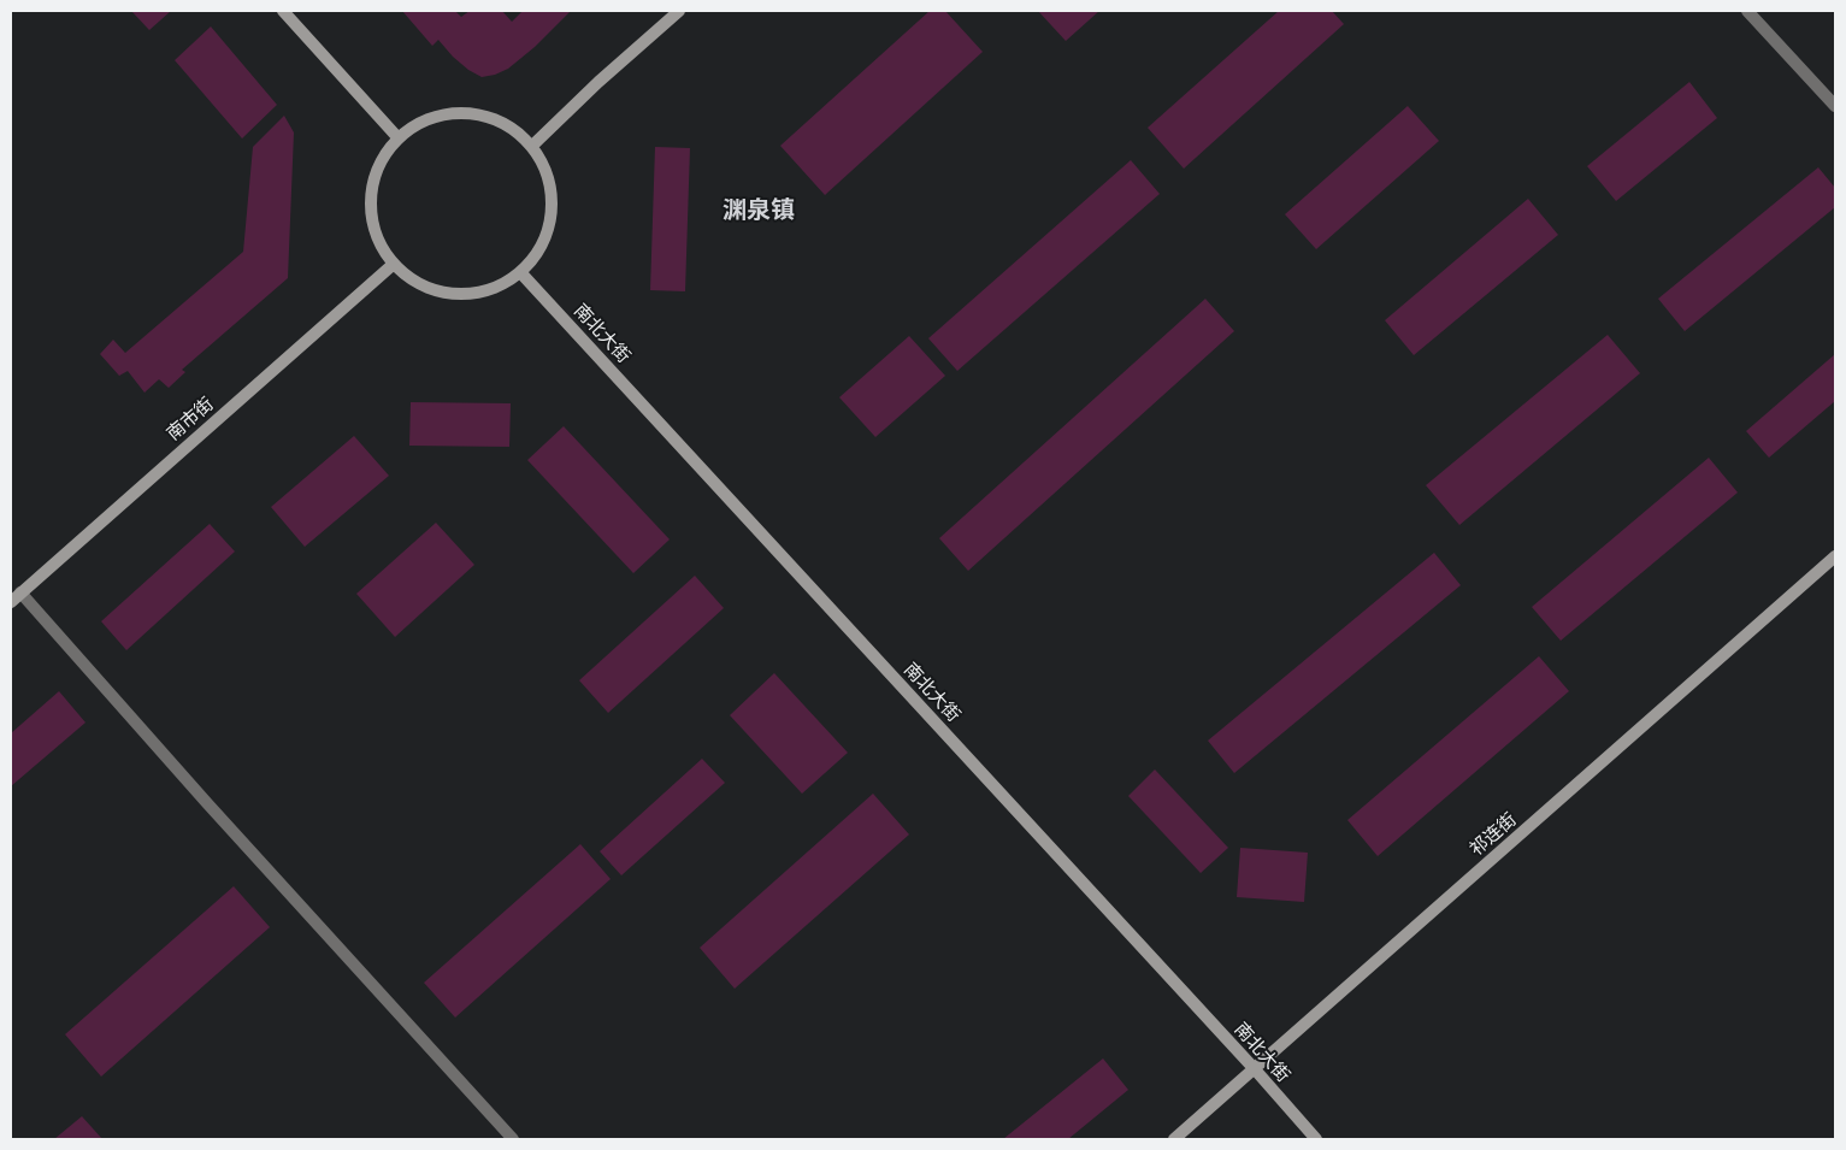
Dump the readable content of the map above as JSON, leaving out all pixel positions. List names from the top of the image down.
{
  "streets": {
    "street": ["南北大街", "南市街", "祁连街"]
  },
  "crossings": [
    ["南北大街", "南市街"],
    ["南北大街", "祁连街"]
  ],
  "districts": ["渊泉镇"]
}
